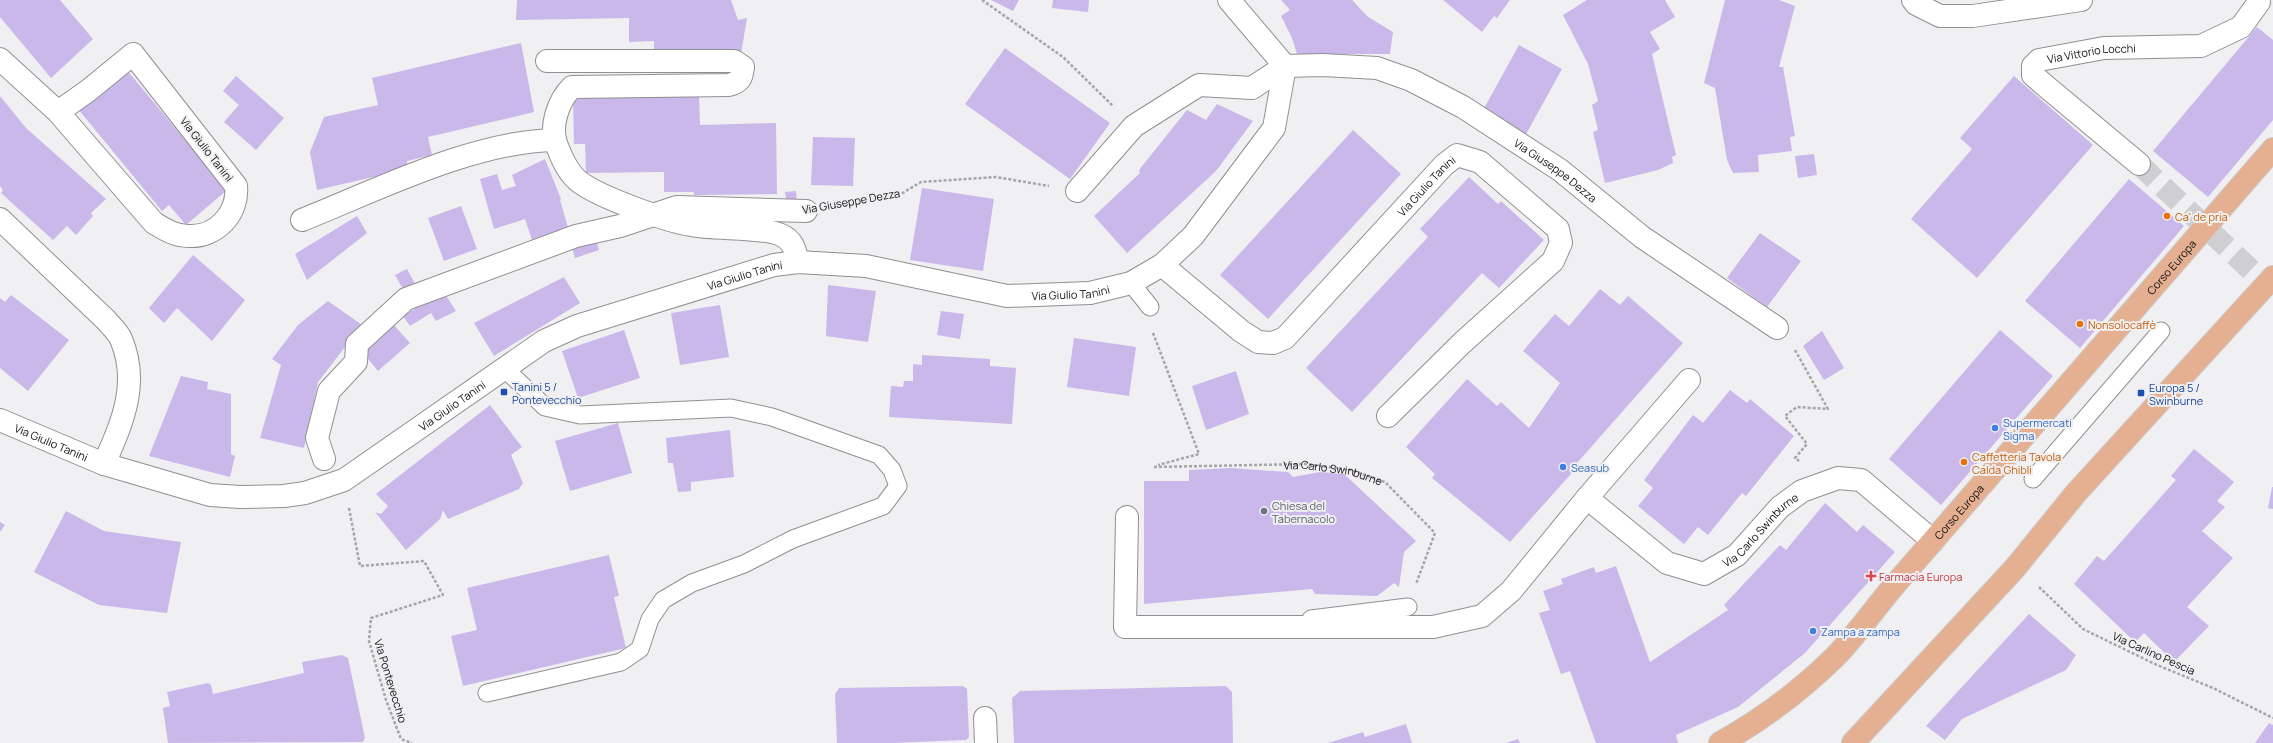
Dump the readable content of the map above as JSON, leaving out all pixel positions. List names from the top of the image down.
{
  "streets": {
    "main road": ["Corso Europa"],
    "street": [
      "Via Vittorio Locchi",
      "Via Giulio Tanini",
      "Via Giuseppe Dezza",
      "Via Carlo Swinburne"
    ],
    "path": ["Via Carlino Pescia", "Via Pontevecchio"]
  },
  "crossings": [
    ["Via Giulio Tanini", "Via Giuseppe Dezza"],
    ["Via Giulio Tanini", "Via Pontevecchio"],
    ["Corso Europa", "Via Carlo Swinburne"]
  ],
  "places": {
    "other": [
      "Ca' de pria",
      "Nonsolocaffè",
      "Supermercati Sigma",
      "Caffetteria Tavola Calda Ghibli",
      "Seasub",
      "Chiesa del Tabernacolo",
      "Zampa a zampa"
    ],
    "transit": ["Tanini 5 / Pontevecchio", "Europa 5 / Swinburne"],
    "health": ["Farmacia Europa"]
  }
}
